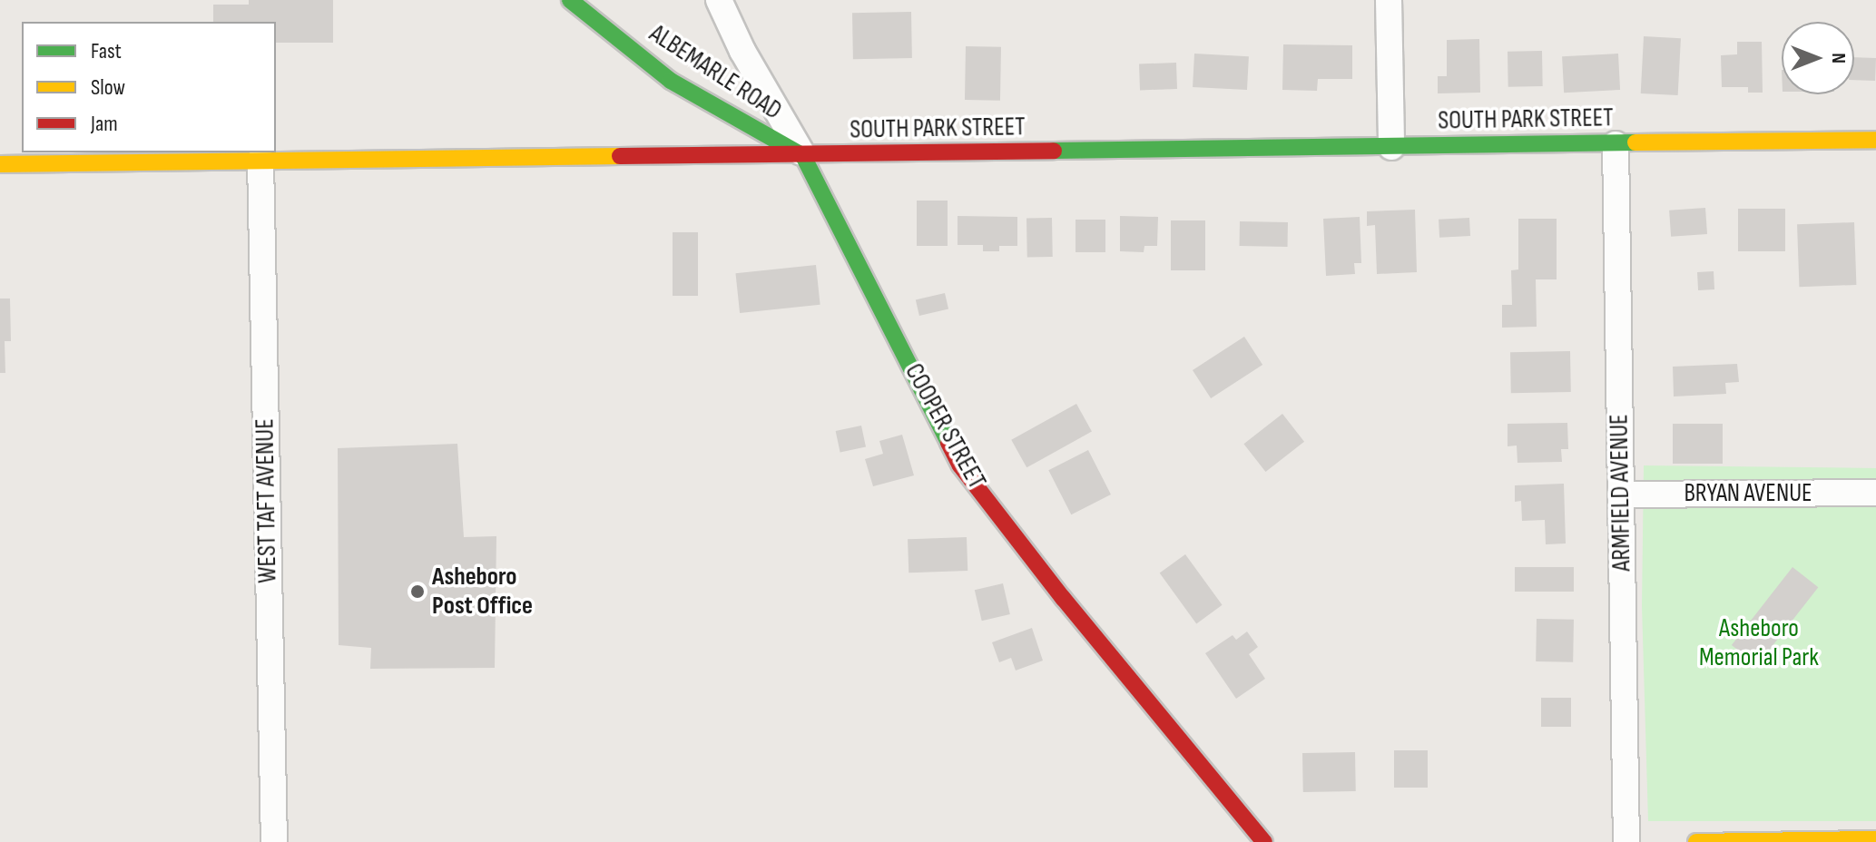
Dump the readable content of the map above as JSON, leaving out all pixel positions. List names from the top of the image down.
{
  "streets": {
    "main road": ["ALBEMARLE ROAD", "SOUTH PARK STREET", "COOPER STREET"],
    "street": ["ARMFIELD AVENUE", "BRYAN AVENUE", "WEST TAFT AVENUE"]
  },
  "crossings": [
    ["ALBEMARLE ROAD", "SOUTH PARK STREET"],
    ["ALBEMARLE ROAD", "COOPER STREET"],
    ["SOUTH PARK STREET", "COOPER STREET"],
    ["SOUTH PARK STREET", "ARMFIELD AVENUE"],
    ["SOUTH PARK STREET", "WEST TAFT AVENUE"],
    ["ARMFIELD AVENUE", "BRYAN AVENUE"]
  ],
  "parks": ["Asheboro Memorial Park"],
  "places": ["Asheboro Post Office"],
  "legend": ["Fast", "Slow", "Jam"],
  "north": "right"
}
